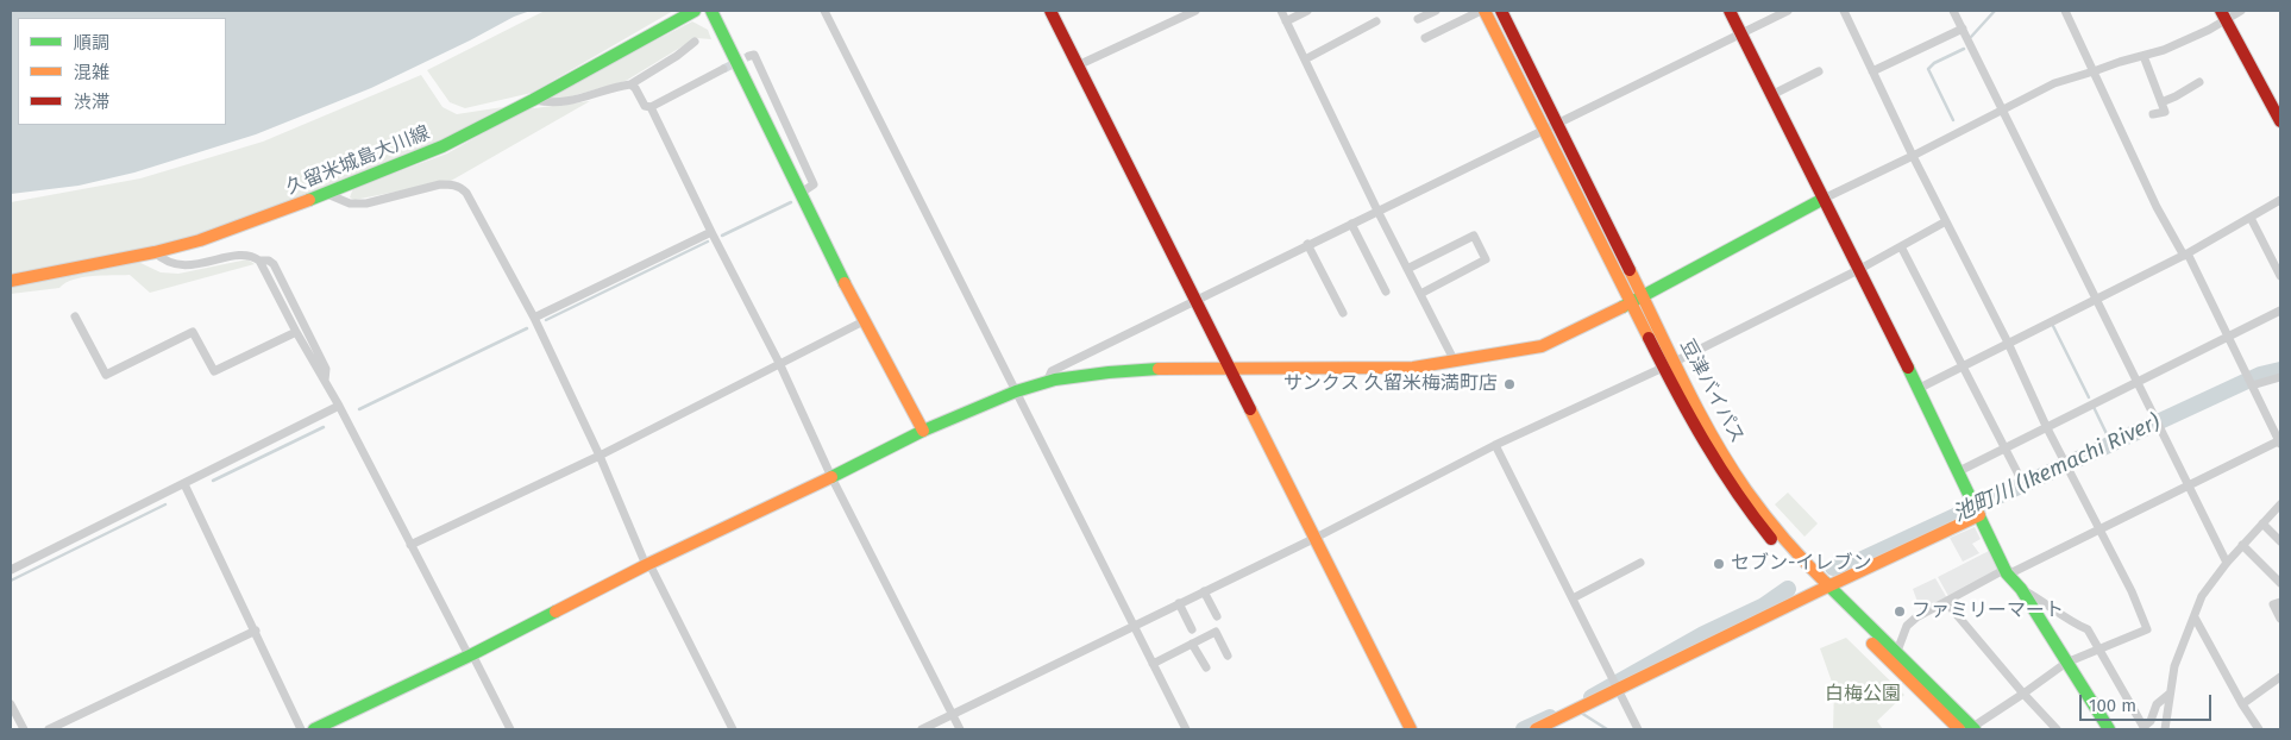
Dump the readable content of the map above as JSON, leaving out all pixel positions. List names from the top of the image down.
{
  "streets": {
    "main road": ["久留米城島大川線", "豆津バイパス"]
  },
  "water": ["池町川 (Ikemachi River)"],
  "parks": ["白梅公園"],
  "places": ["サンクス 久留米梅満町店", "セブン-イレブン", "ファミリーマート"],
  "legend": ["順調", "混雑", "渋滞"],
  "scale_bar": "100 m"
}
